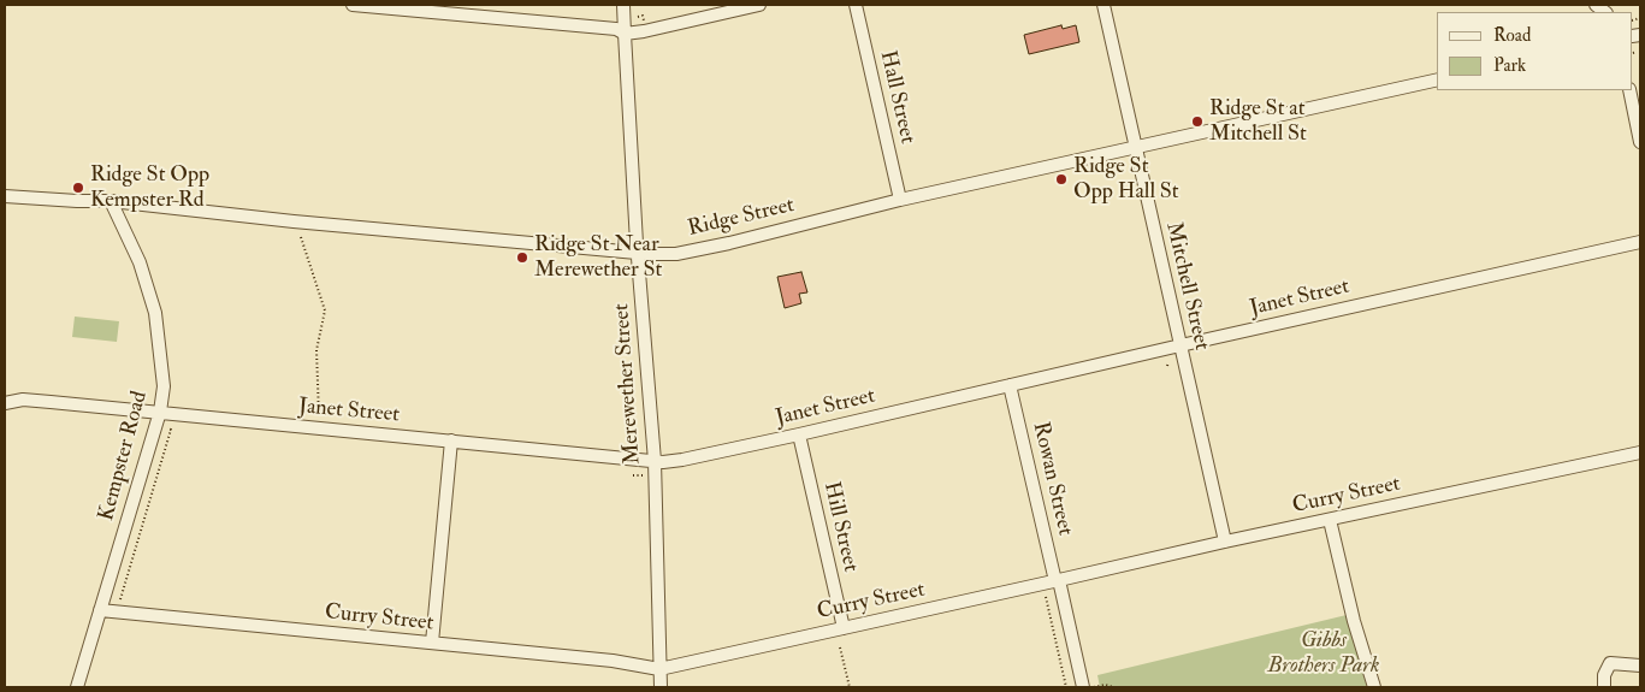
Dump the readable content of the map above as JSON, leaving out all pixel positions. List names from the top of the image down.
{
  "streets": {
    "street": [
      "Hall Street",
      "Ridge Street",
      "Mitchell Street",
      "Janet Street",
      "Merewether Street",
      "Kempster Road",
      "Rowan Street",
      "Curry Street",
      "Hill Street"
    ]
  },
  "crossings": [
    ["Hall Street", "Ridge Street"],
    ["Ridge Street", "Mitchell Street"],
    ["Ridge Street", "Merewether Street"],
    ["Ridge Street", "Kempster Road"],
    ["Mitchell Street", "Janet Street"],
    ["Mitchell Street", "Curry Street"],
    ["Janet Street", "Merewether Street"],
    ["Janet Street", "Kempster Road"],
    ["Janet Street", "Rowan Street"],
    ["Janet Street", "Hill Street"],
    ["Merewether Street", "Curry Street"],
    ["Kempster Road", "Curry Street"],
    ["Rowan Street", "Curry Street"],
    ["Curry Street", "Hill Street"]
  ],
  "parks": ["Gibbs Brothers Park"],
  "places": [
    "Ridge St at Mitchell St",
    "Ridge St Opp Hall St",
    "Ridge St Opp Kempster Rd",
    "Ridge St Near Merewether St"
  ],
  "legend": ["Road", "Park"]
}
